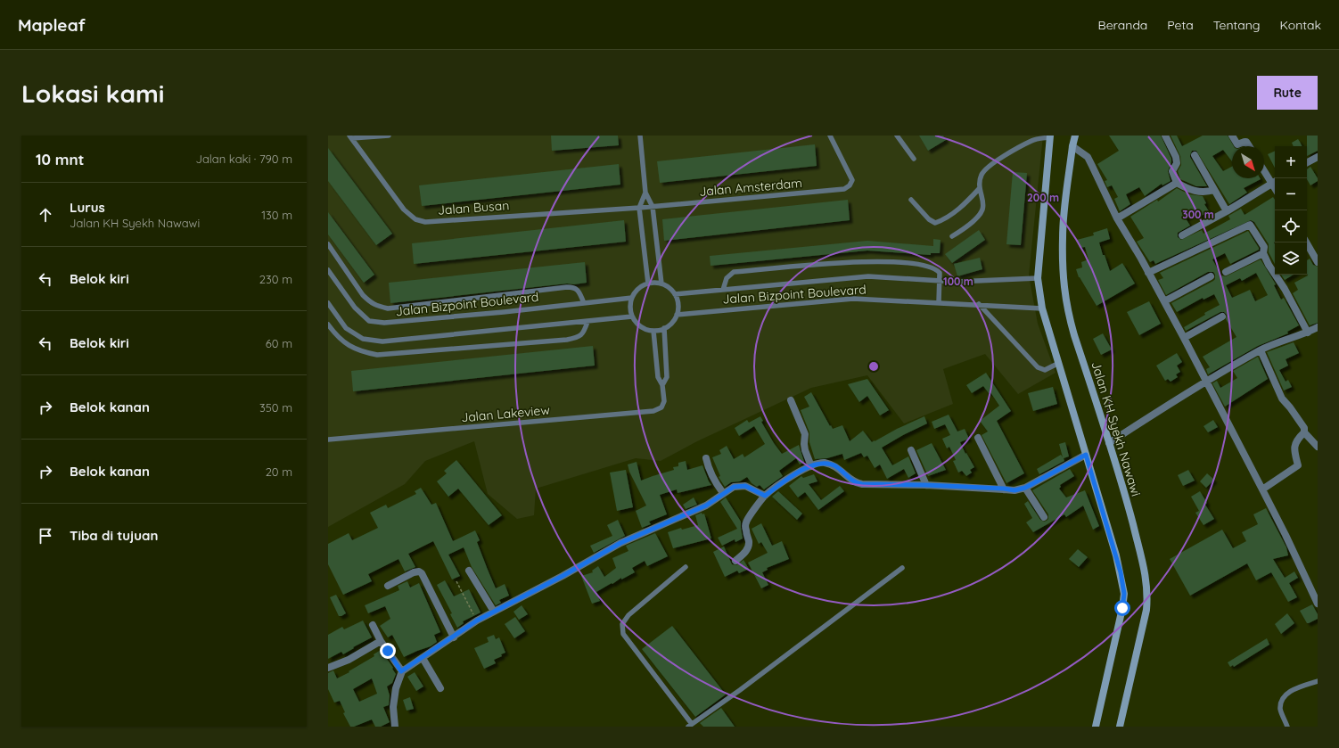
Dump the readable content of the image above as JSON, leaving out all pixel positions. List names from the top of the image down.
{
  "streets": {
    "main road": ["Jalan KH Syekh Nawawi"],
    "lane": [
      "Jalan Amsterdam",
      "Jalan Busan",
      "Jalan Bizpoint Boulevard",
      "Jalan Lakeview"
    ]
  },
  "crossings": [
    ["Jalan Amsterdam", "Jalan Busan"]
  ],
  "north": "bottom right",
  "page": {
    "header": "Mapleaf",
    "nav": [
      "Beranda",
      "Peta",
      "Tentang",
      "Kontak"
    ],
    "buttons": "Rute",
    "title": "Lokasi kami",
    "heading": ["10 mnt", "Jalan kaki · 790 m"],
    "map_buttons": ["+", "−"],
    "list": [
      ["Lurus", "Jalan KH Syekh Nawawi", "130 m"],
      ["Belok kiri", "230 m"],
      ["Belok kiri", "60 m"],
      ["Belok kanan", "350 m"],
      ["Belok kanan", "20 m"],
      "Tiba di tujuan"
    ]
  },
  "rings": ["200 m", "300 m", "100 m"]
}
